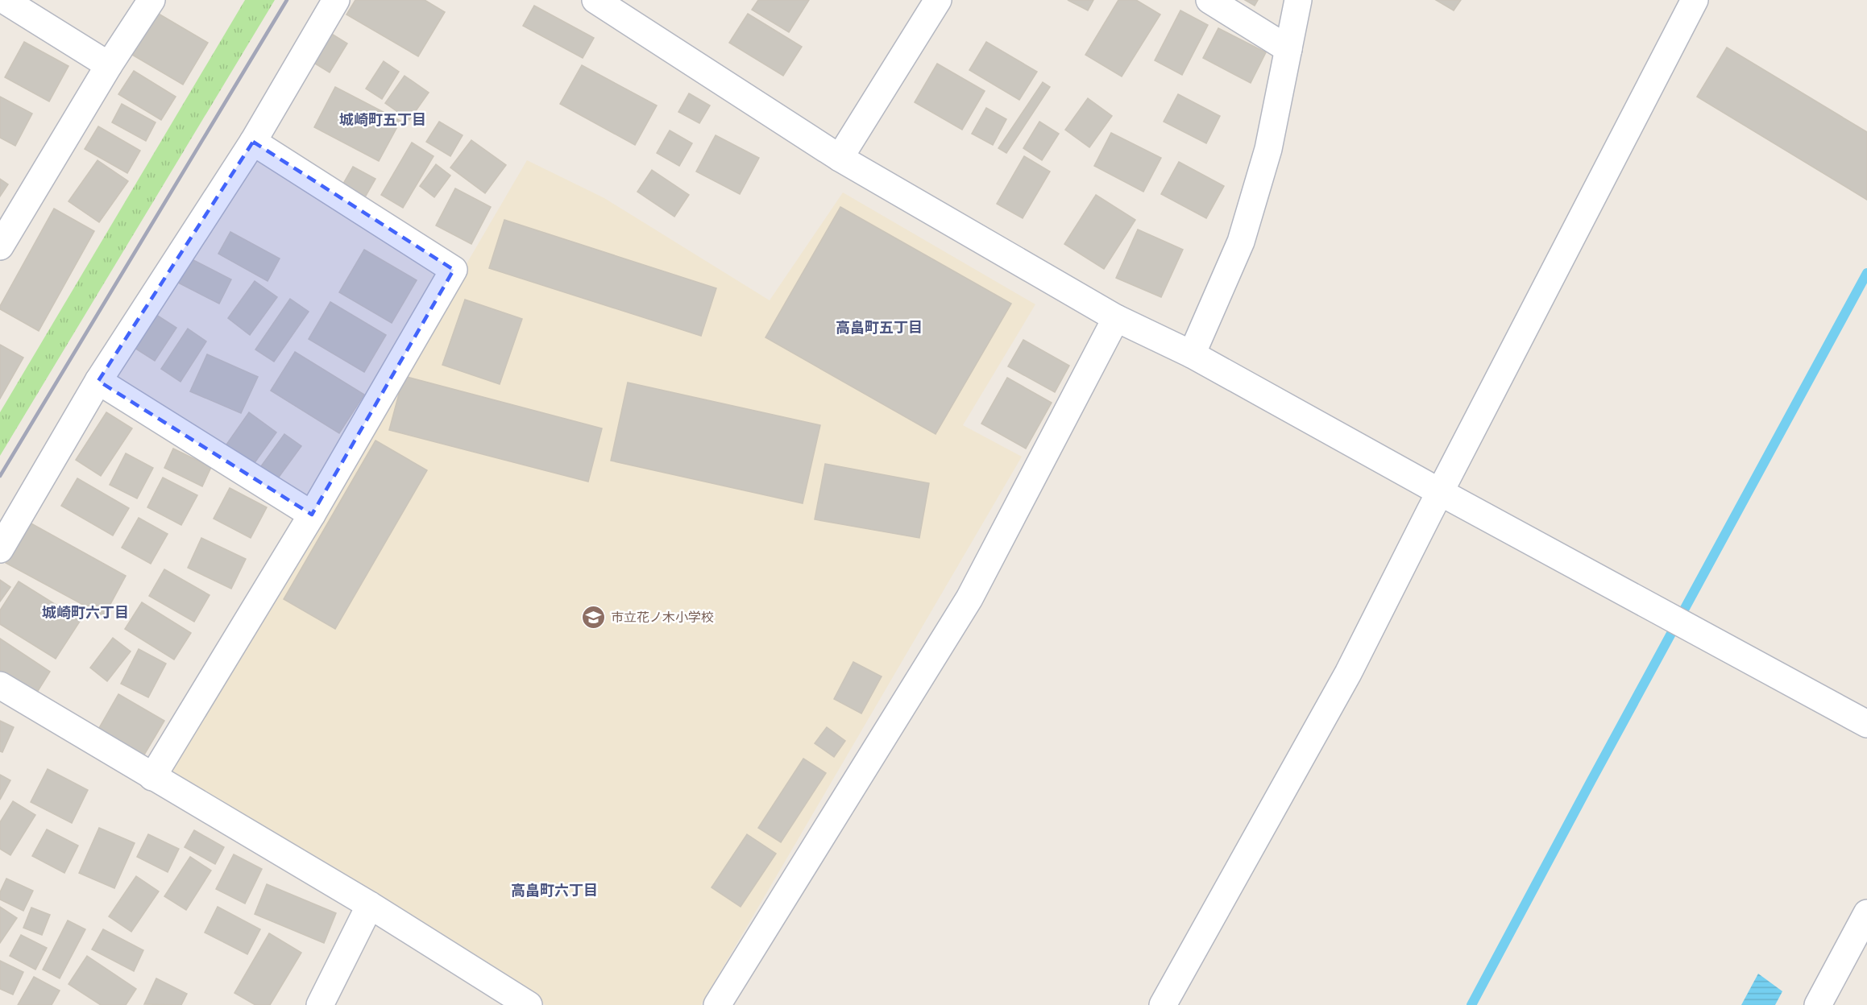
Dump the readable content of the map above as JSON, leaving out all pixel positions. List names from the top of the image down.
{
  "districts": [
    "城崎町五丁目",
    "高畠町五丁目",
    "城崎町六丁目",
    "高畠町六丁目"
  ],
  "places": {
    "school or university": ["市立花ノ木小学校"]
  }
}
